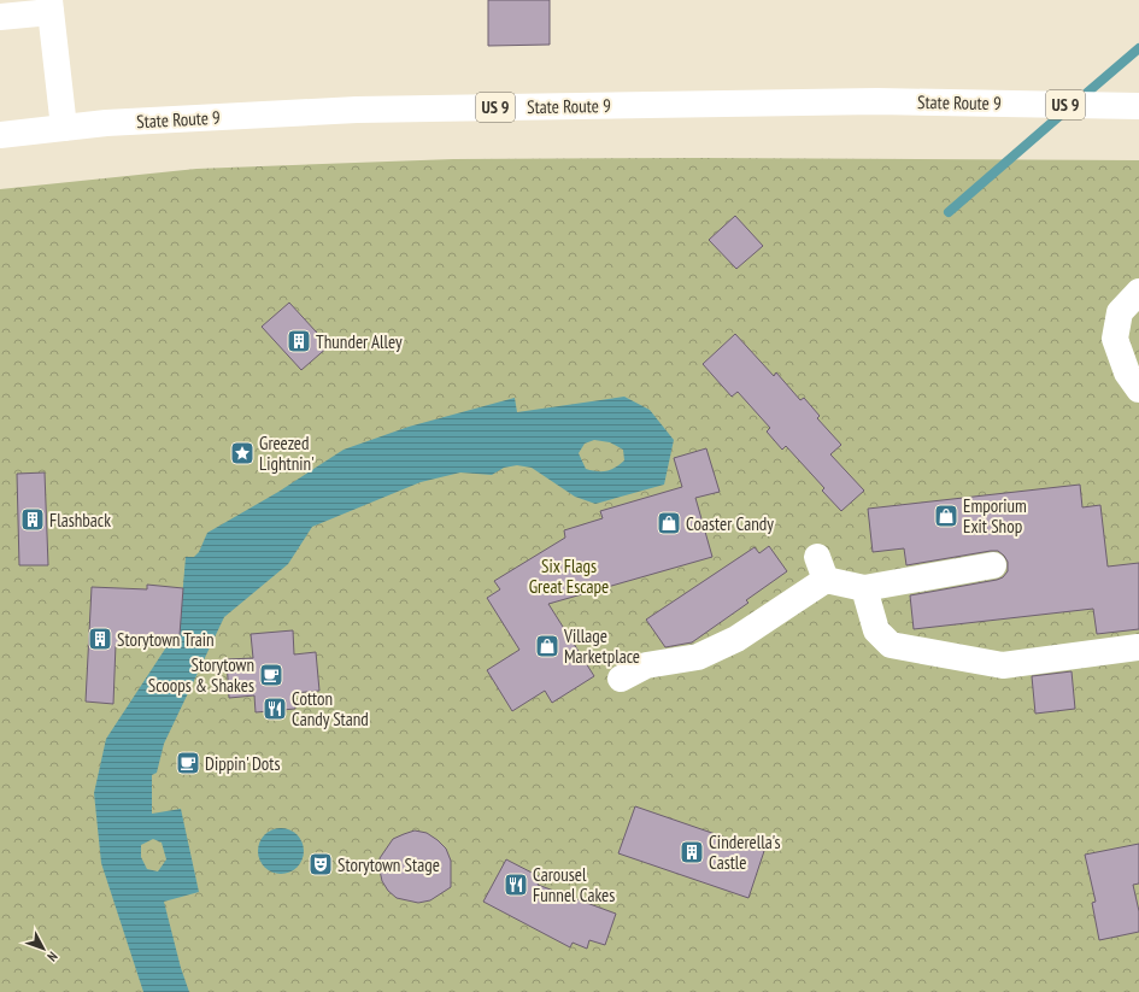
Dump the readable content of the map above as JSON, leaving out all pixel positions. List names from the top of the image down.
{
  "streets": {
    "main road": ["State Route 9", "US 9"]
  },
  "parks": ["Six Flags Great Escape"],
  "places": {
    "building": [
      "Thunder Alley",
      "Flashback",
      "Storytown Train",
      "Cinderella's Castle"
    ],
    "place": ["Greezed Lightnin'"],
    "shop": ["Emporium Exit Shop", "Coaster Candy", "Village Marketplace"],
    "cafe": ["Storytown Scoops & Shakes", "Dippin' Dots"],
    "restaurant": ["Cotton Candy Stand", "Carousel Funnel Cakes"],
    "theatre": ["Storytown Stage"]
  },
  "north": "bottom right"
}
